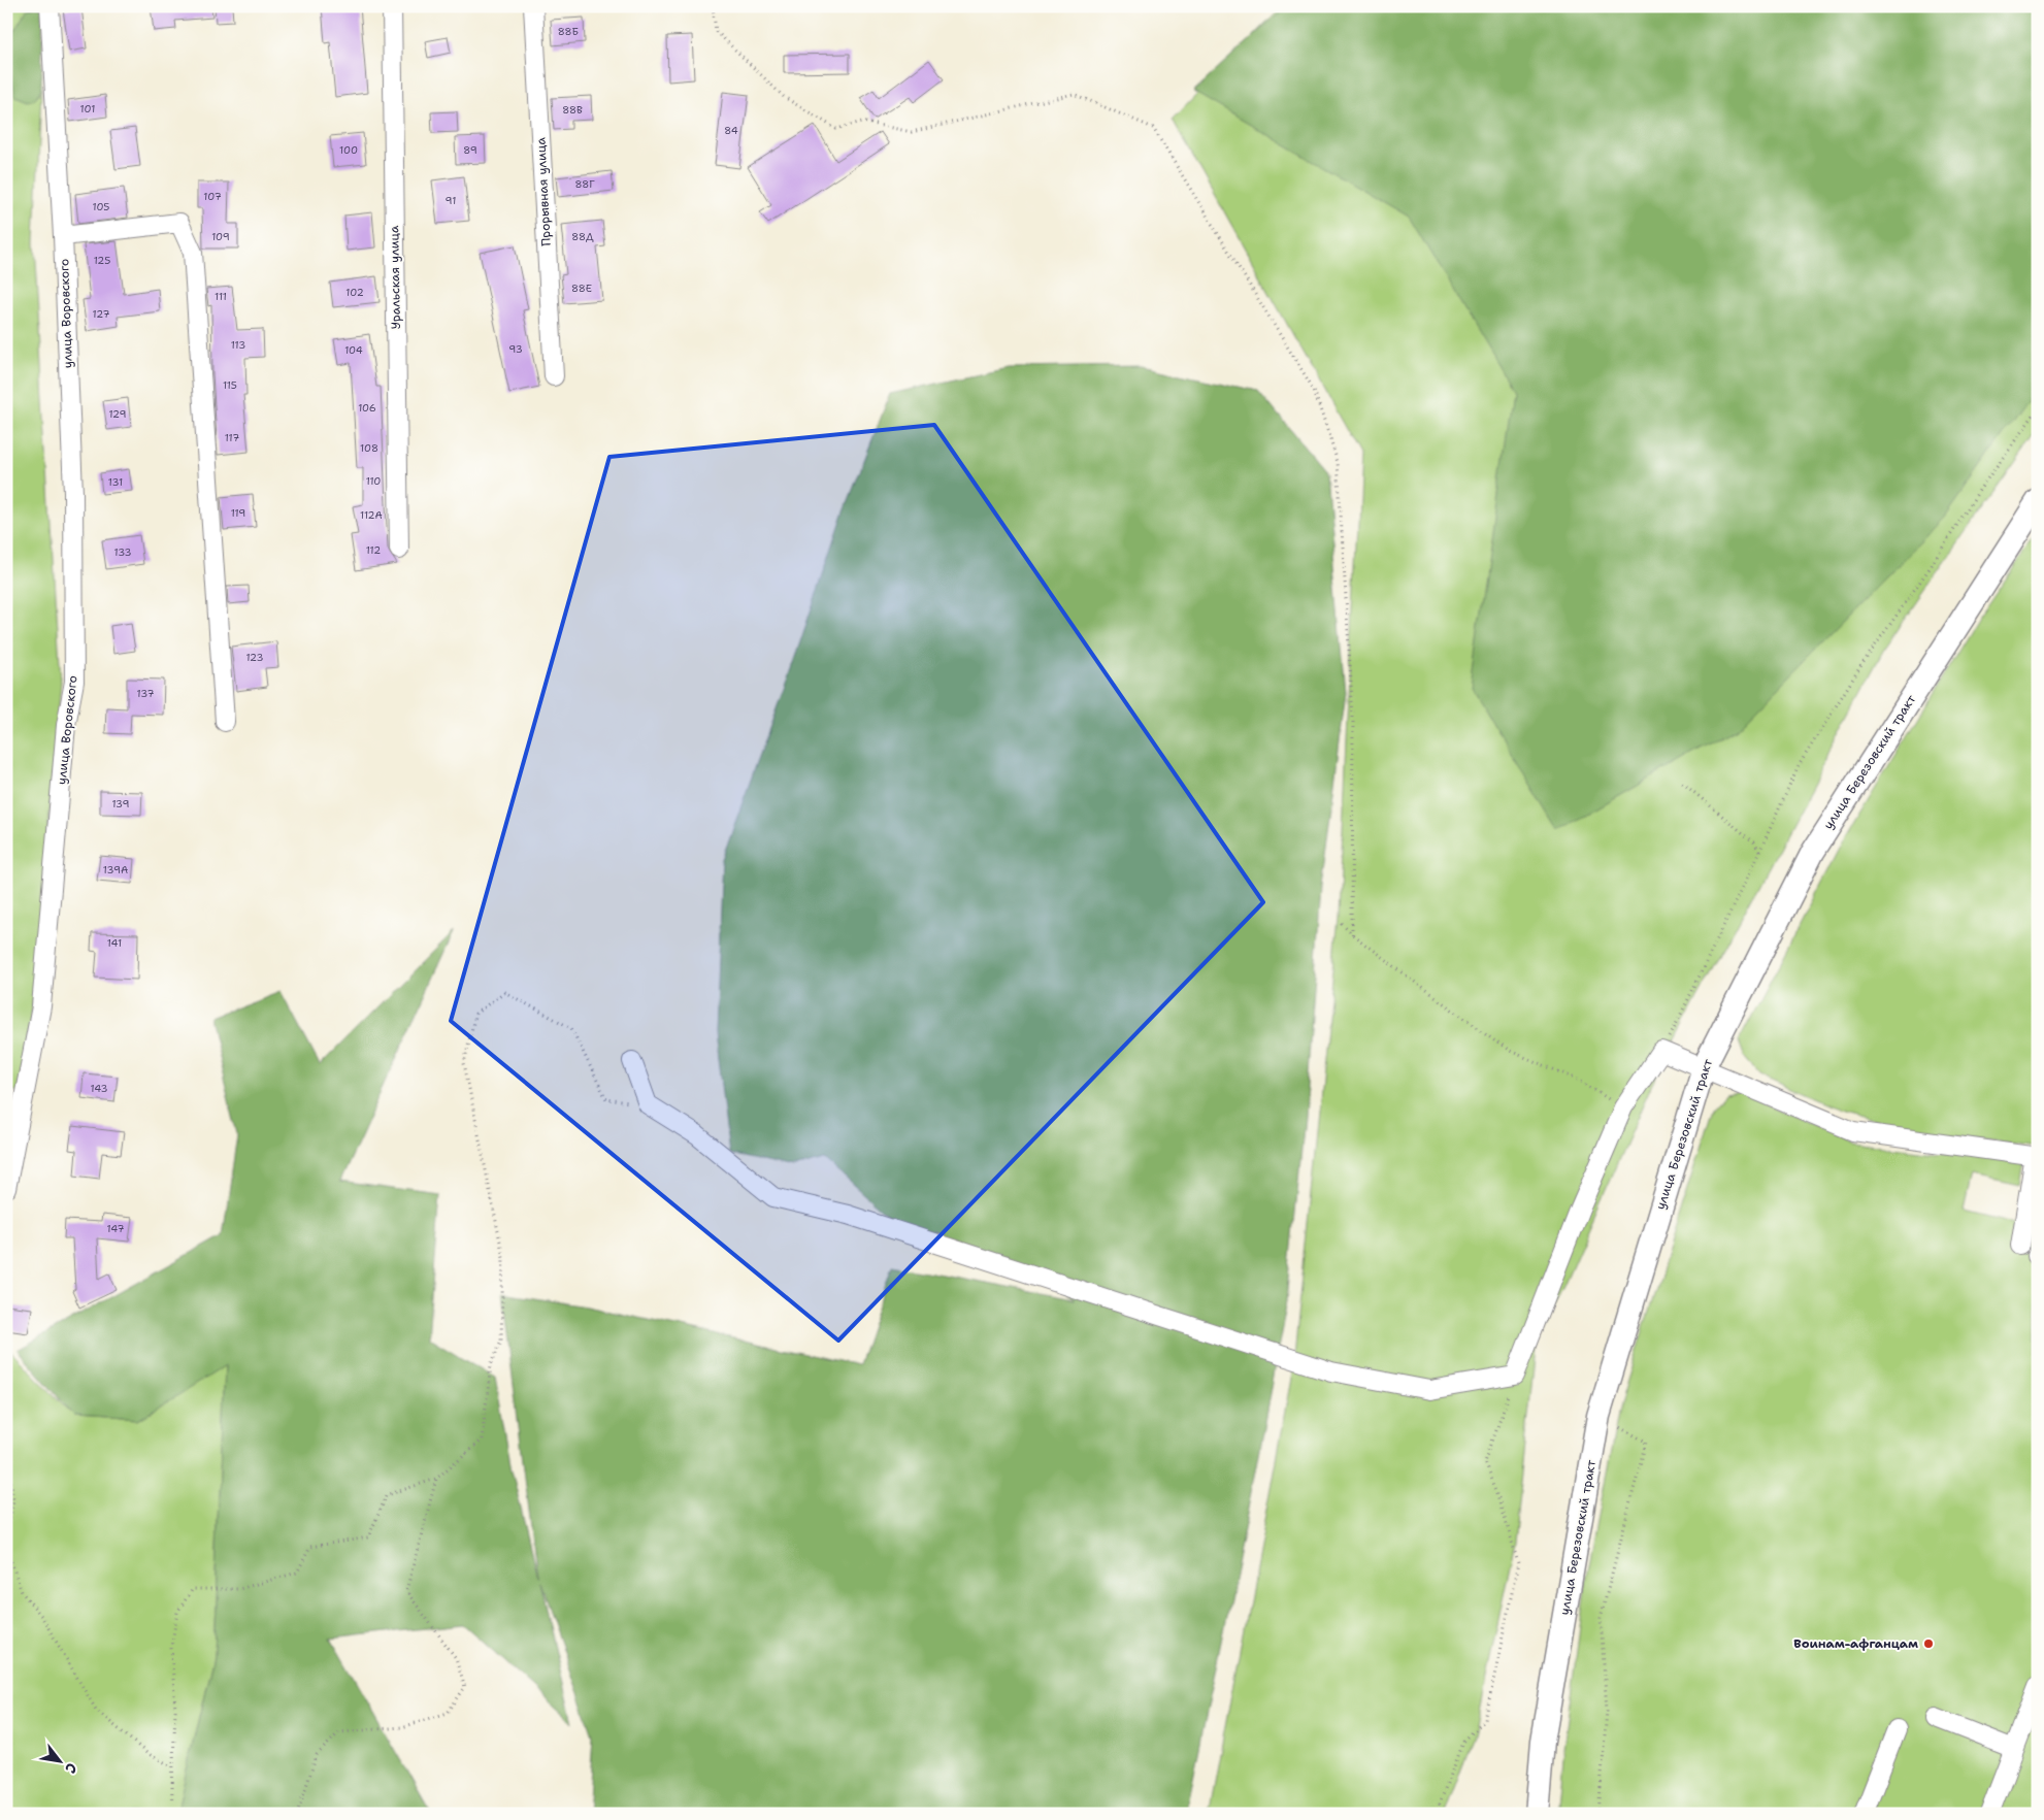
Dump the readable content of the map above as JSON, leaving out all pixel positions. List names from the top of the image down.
{
  "streets": {
    "main road": ["улица Березовский тракт"],
    "street": ["Прорывная улица", "Уральская улица", "улица Воровского"]
  },
  "places": ["Воинам-афганцам"],
  "house_numbers": [
    "88Б",
    "101",
    "88В",
    "84",
    "100",
    "89",
    "88Г",
    "107",
    "91",
    "105",
    "109",
    "88Д",
    "125",
    "88Е",
    "102",
    "111",
    "127",
    "113",
    "93",
    "104",
    "115",
    "106",
    "129",
    "117",
    "108",
    "110",
    "131",
    "119",
    "112А",
    "112",
    "133",
    "123",
    "137",
    "139",
    "139А",
    "141",
    "143",
    "147"
  ],
  "north": "bottom right"
}
